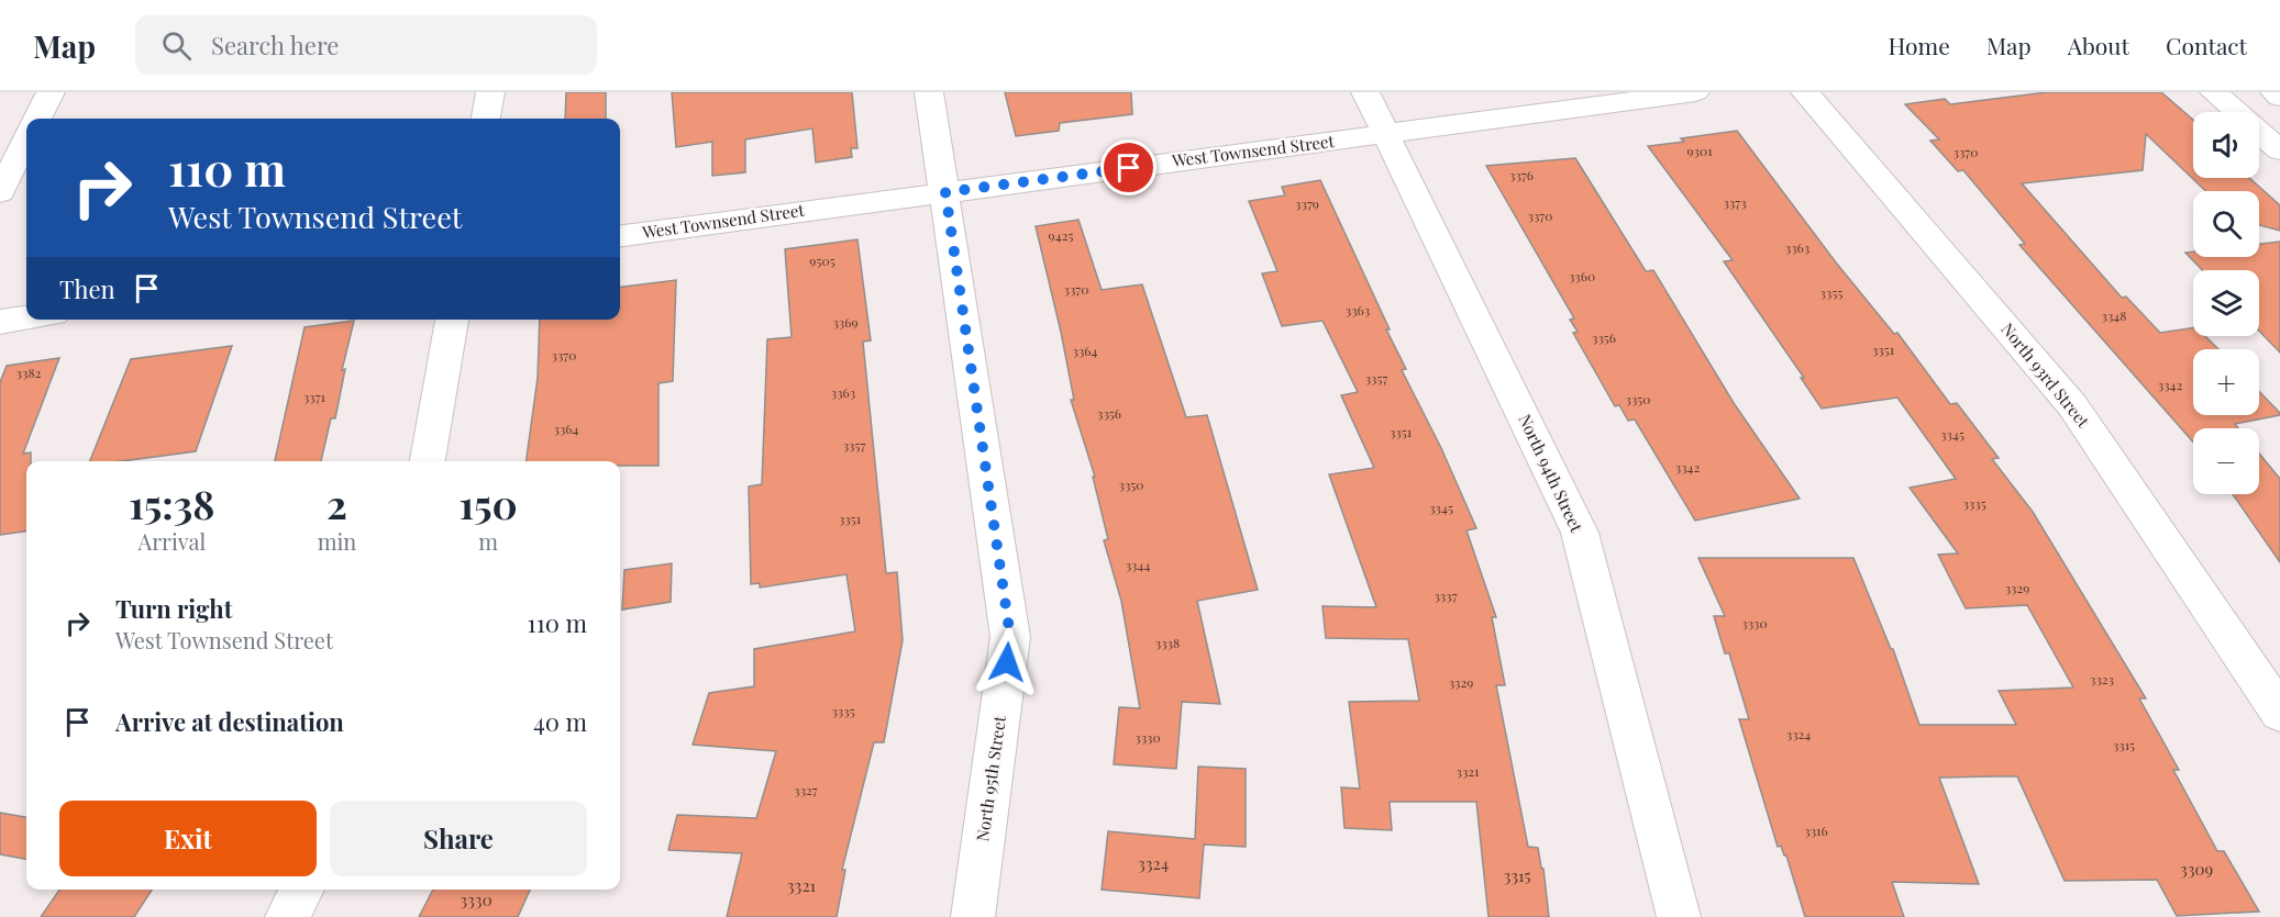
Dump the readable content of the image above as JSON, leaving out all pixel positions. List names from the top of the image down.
{
  "streets": {
    "street": [
      "West Townsend Street",
      "North 93rd Street",
      "North 94th Street",
      "North 95th Street"
    ]
  },
  "crossings": [
    ["West Townsend Street", "North 94th Street"],
    ["West Townsend Street", "North 95th Street"]
  ],
  "house_numbers": [
    "9301",
    "3370",
    "3376",
    "3373",
    "3379",
    "3370",
    "9425",
    "3363",
    "9505",
    "3360",
    "3370",
    "3355",
    "3363",
    "3348",
    "3369",
    "3356",
    "3351",
    "3364",
    "3370",
    "3382",
    "3357",
    "3342",
    "3363",
    "3371",
    "3350",
    "3356",
    "3364",
    "3351",
    "3345",
    "3357",
    "3342",
    "3350",
    "3335",
    "3345",
    "3351",
    "3344",
    "3329",
    "3337",
    "3330",
    "3338",
    "3323",
    "3329",
    "3335",
    "3324",
    "3330",
    "3315",
    "3321",
    "3327",
    "3316",
    "3324",
    "3309",
    "3315",
    "3321",
    "3330"
  ],
  "page": {
    "header": "Map",
    "search": "Search here",
    "nav": [
      "Home",
      "Map",
      "About",
      "Contact"
    ],
    "map_buttons": ["+", "−"],
    "turn": ["110 m", "West Townsend Street"],
    "then": "Then",
    "eta": [
      "15:38",
      "Arrival",
      "2",
      "min",
      "150",
      "m"
    ],
    "list": [
      {
        "name": "Turn right",
        "note": "West Townsend Street",
        "value": "110 m"
      },
      {
        "name": "Arrive at destination",
        "value": "40 m"
      }
    ],
    "buttons": ["Exit", "Share"]
  }
}
